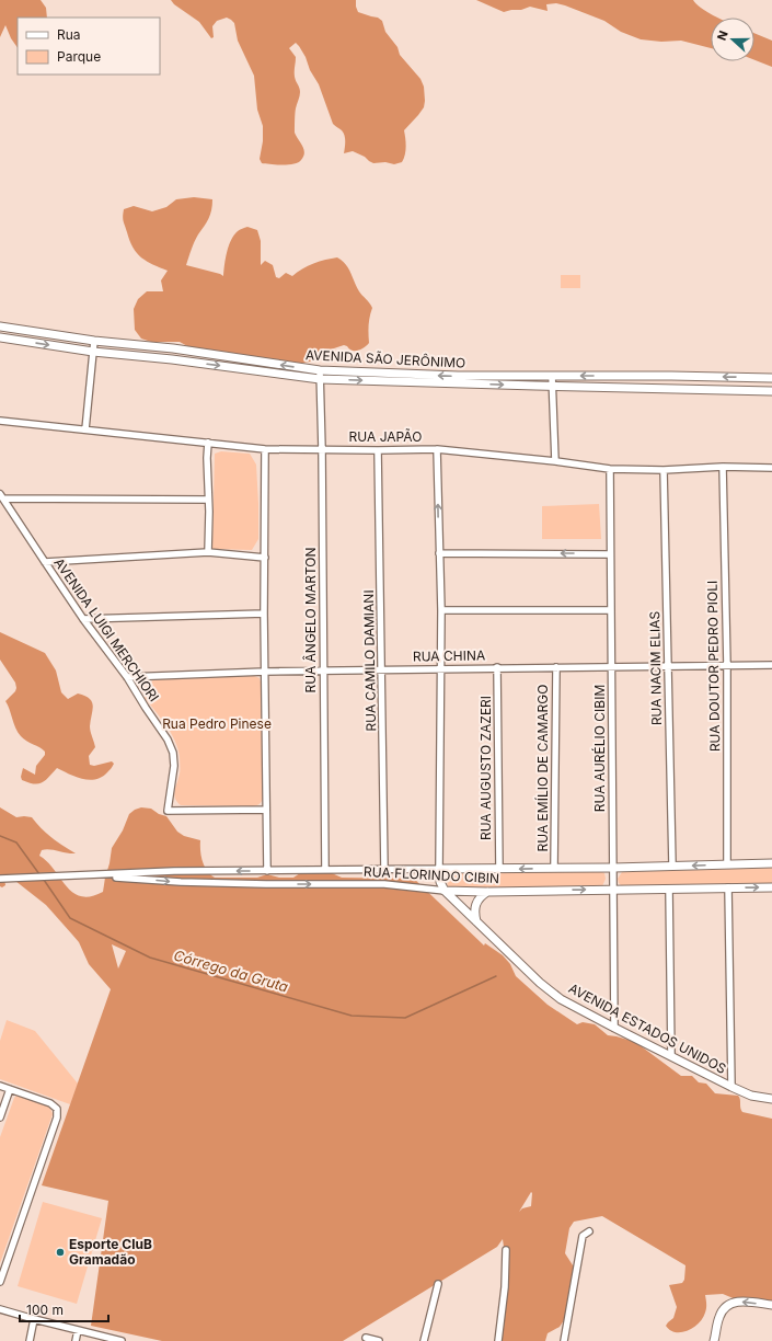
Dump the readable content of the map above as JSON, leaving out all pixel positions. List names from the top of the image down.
{
  "streets": {
    "street": [
      "AVENIDA SÃO JERÔNIMO",
      "RUA JAPÃO",
      "RUA ÂNGELO MARTON",
      "AVENIDA LUIGI MERCHIORI",
      "RUA CHINA",
      "RUA CAMILO DAMIANI",
      "RUA DOUTOR PEDRO PIOLI",
      "RUA NACIM ELIAS",
      "RUA AURÉLIO CIBIM",
      "RUA AUGUSTO ZAZERI",
      "RUA EMÍLIO DE CAMARGO",
      "RUA FLORINDO CIBIN",
      "AVENIDA ESTADOS UNIDOS"
    ]
  },
  "crossings": [
    ["AVENIDA SÃO JERÔNIMO", "RUA ÂNGELO MARTON"],
    ["RUA JAPÃO", "RUA ÂNGELO MARTON"],
    ["RUA JAPÃO", "RUA CAMILO DAMIANI"],
    ["RUA JAPÃO", "RUA DOUTOR PEDRO PIOLI"],
    ["RUA JAPÃO", "RUA NACIM ELIAS"],
    ["RUA JAPÃO", "RUA AURÉLIO CIBIM"],
    ["RUA ÂNGELO MARTON", "RUA CHINA"],
    ["RUA ÂNGELO MARTON", "RUA FLORINDO CIBIN"],
    ["AVENIDA LUIGI MERCHIORI", "RUA CHINA"],
    ["RUA CHINA", "RUA CAMILO DAMIANI"],
    ["RUA CHINA", "RUA DOUTOR PEDRO PIOLI"],
    ["RUA CHINA", "RUA NACIM ELIAS"],
    ["RUA CHINA", "RUA AURÉLIO CIBIM"],
    ["RUA CHINA", "RUA AUGUSTO ZAZERI"],
    ["RUA CHINA", "RUA EMÍLIO DE CAMARGO"],
    ["RUA CAMILO DAMIANI", "RUA FLORINDO CIBIN"],
    ["RUA DOUTOR PEDRO PIOLI", "RUA FLORINDO CIBIN"],
    ["RUA NACIM ELIAS", "RUA FLORINDO CIBIN"],
    ["RUA AURÉLIO CIBIM", "RUA FLORINDO CIBIN"],
    ["RUA AURÉLIO CIBIM", "AVENIDA ESTADOS UNIDOS"],
    ["RUA AUGUSTO ZAZERI", "RUA FLORINDO CIBIN"],
    ["RUA EMÍLIO DE CAMARGO", "RUA FLORINDO CIBIN"],
    ["RUA FLORINDO CIBIN", "AVENIDA ESTADOS UNIDOS"]
  ],
  "water": ["Córrego da Gruta"],
  "parks": ["Rua Pedro Pinese"],
  "places": ["Esporte CluB Gramadão"],
  "legend": ["Rua", "Parque"],
  "scale_bar": "100 m",
  "north": "left"
}
